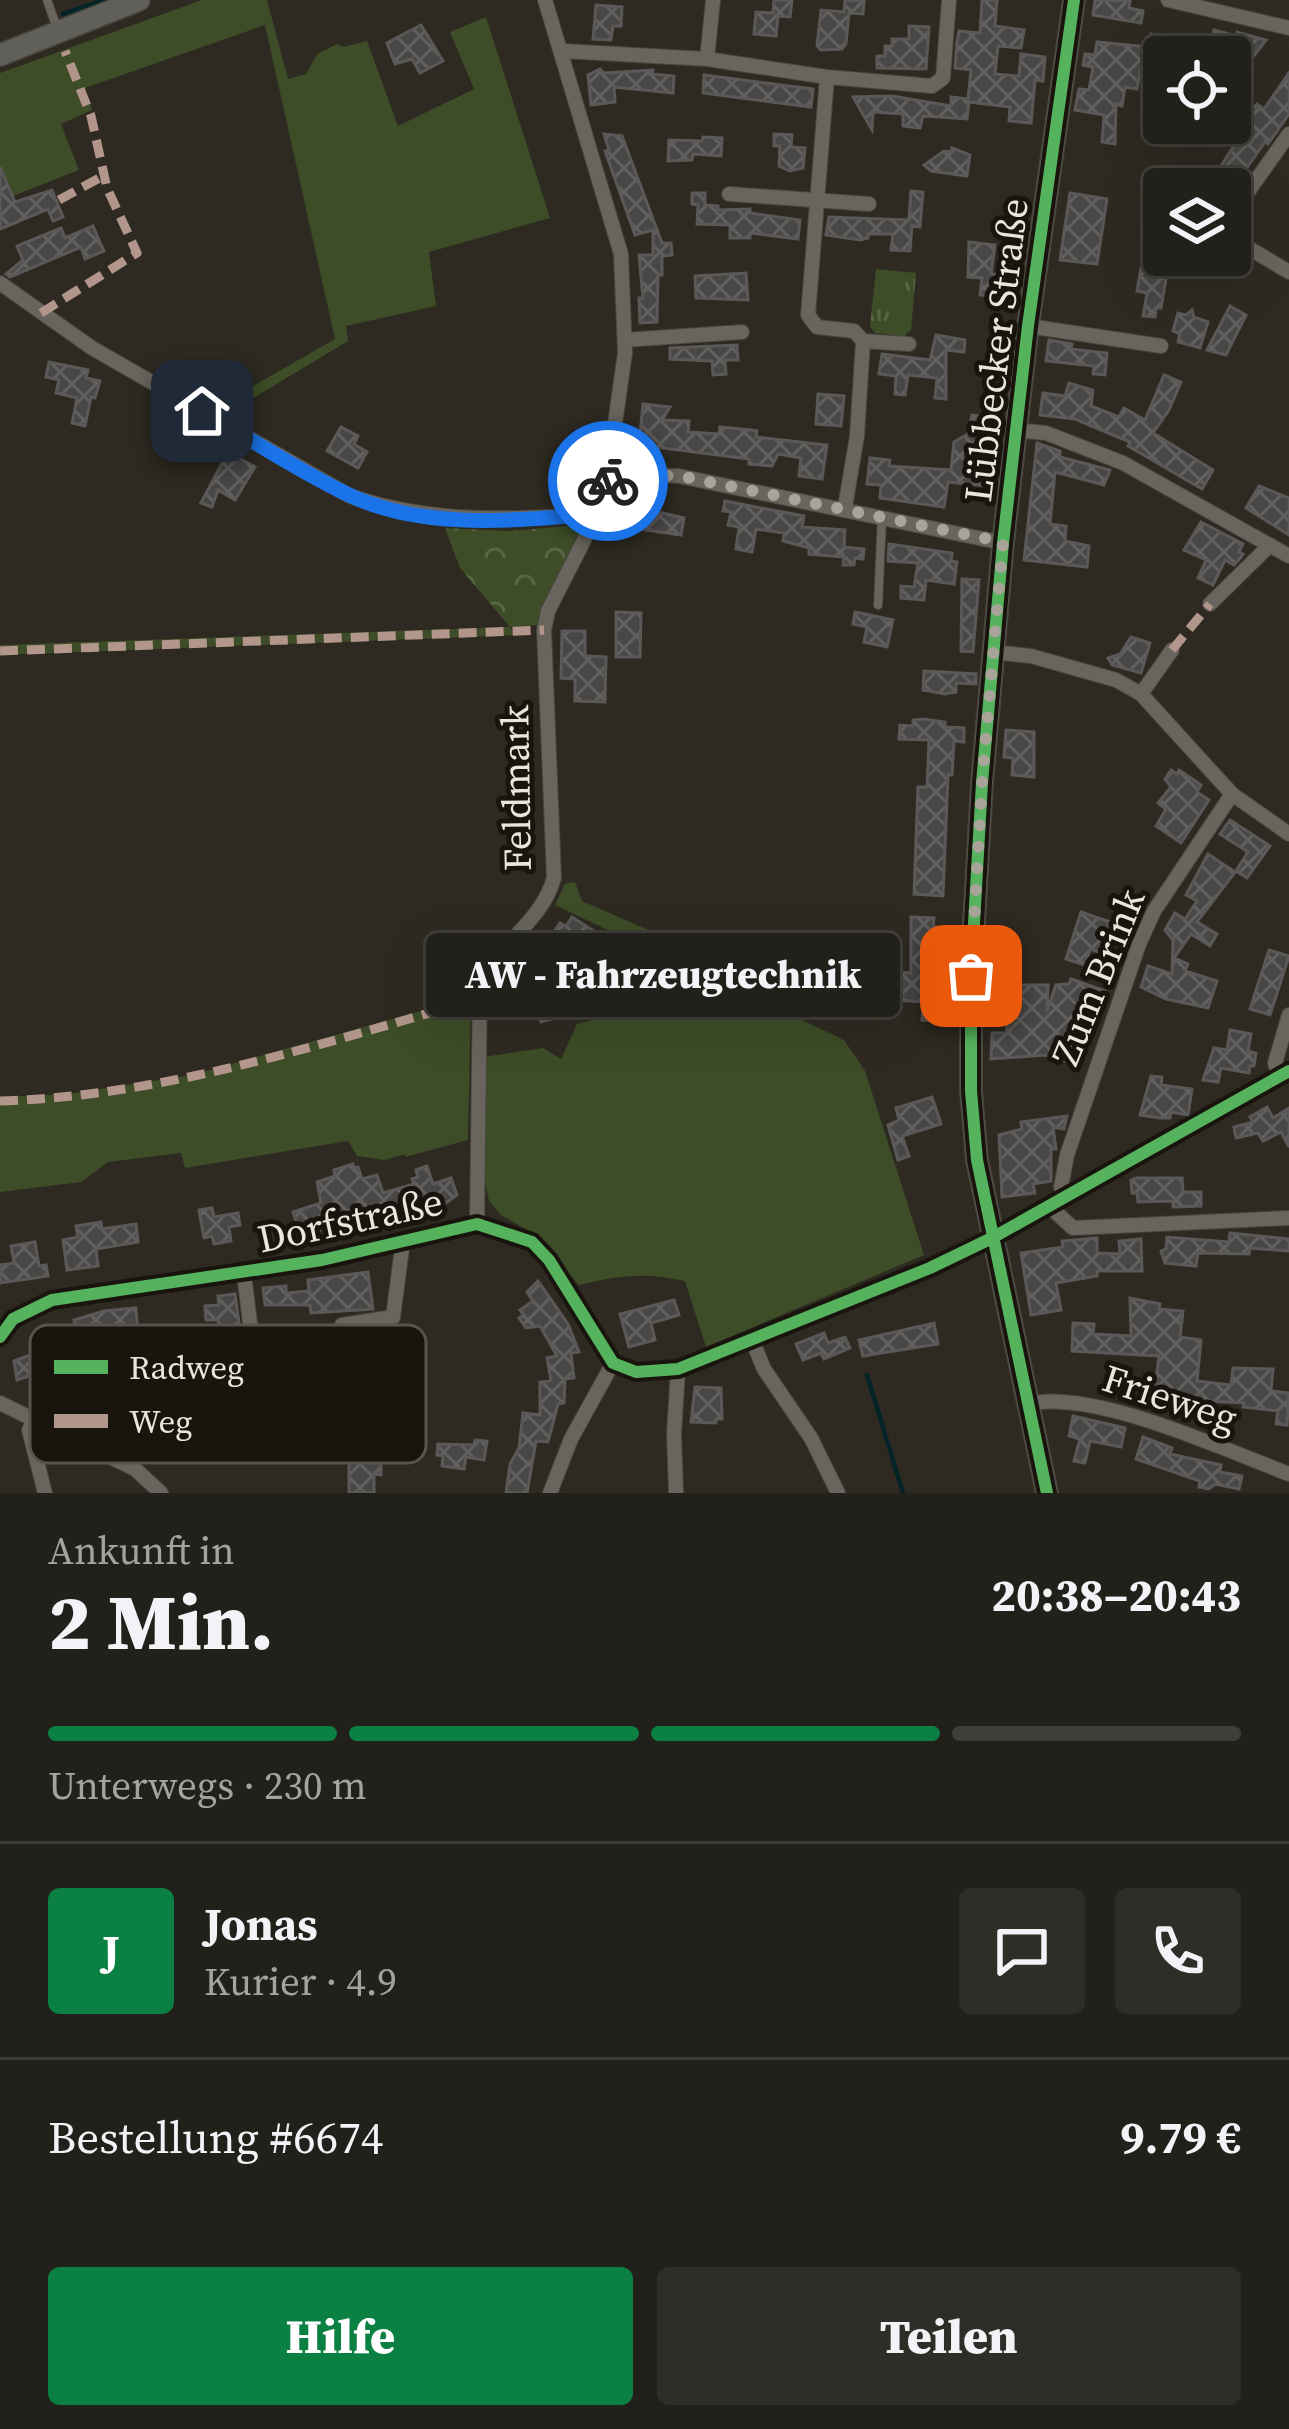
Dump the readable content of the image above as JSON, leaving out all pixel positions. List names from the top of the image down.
{
  "streets": {
    "main road": ["Lübbecker Straße"],
    "street": [
      "Feldmark",
      "Zum Brink",
      "Dorfstraße",
      "Frieweg"
    ]
  },
  "crossings": [
    ["Lübbecker Straße", "Frieweg"],
    ["Feldmark", "Dorfstraße"]
  ],
  "places": ["AW - Fahrzeugtechnik"],
  "legend": ["Radweg", "Weg"],
  "page": {
    "bubble": "AW - Fahrzeugtechnik",
    "heading": ["2 Min.", "Ankunft in", "20:38–20:43"],
    "panel": [
      "Jonas",
      "Kurier · 4.9",
      "Bestellung #6674",
      "9.79 €"
    ],
    "bar": "Unterwegs · 230 m",
    "round": "J",
    "buttons": ["Hilfe", "Teilen"]
  }
}
